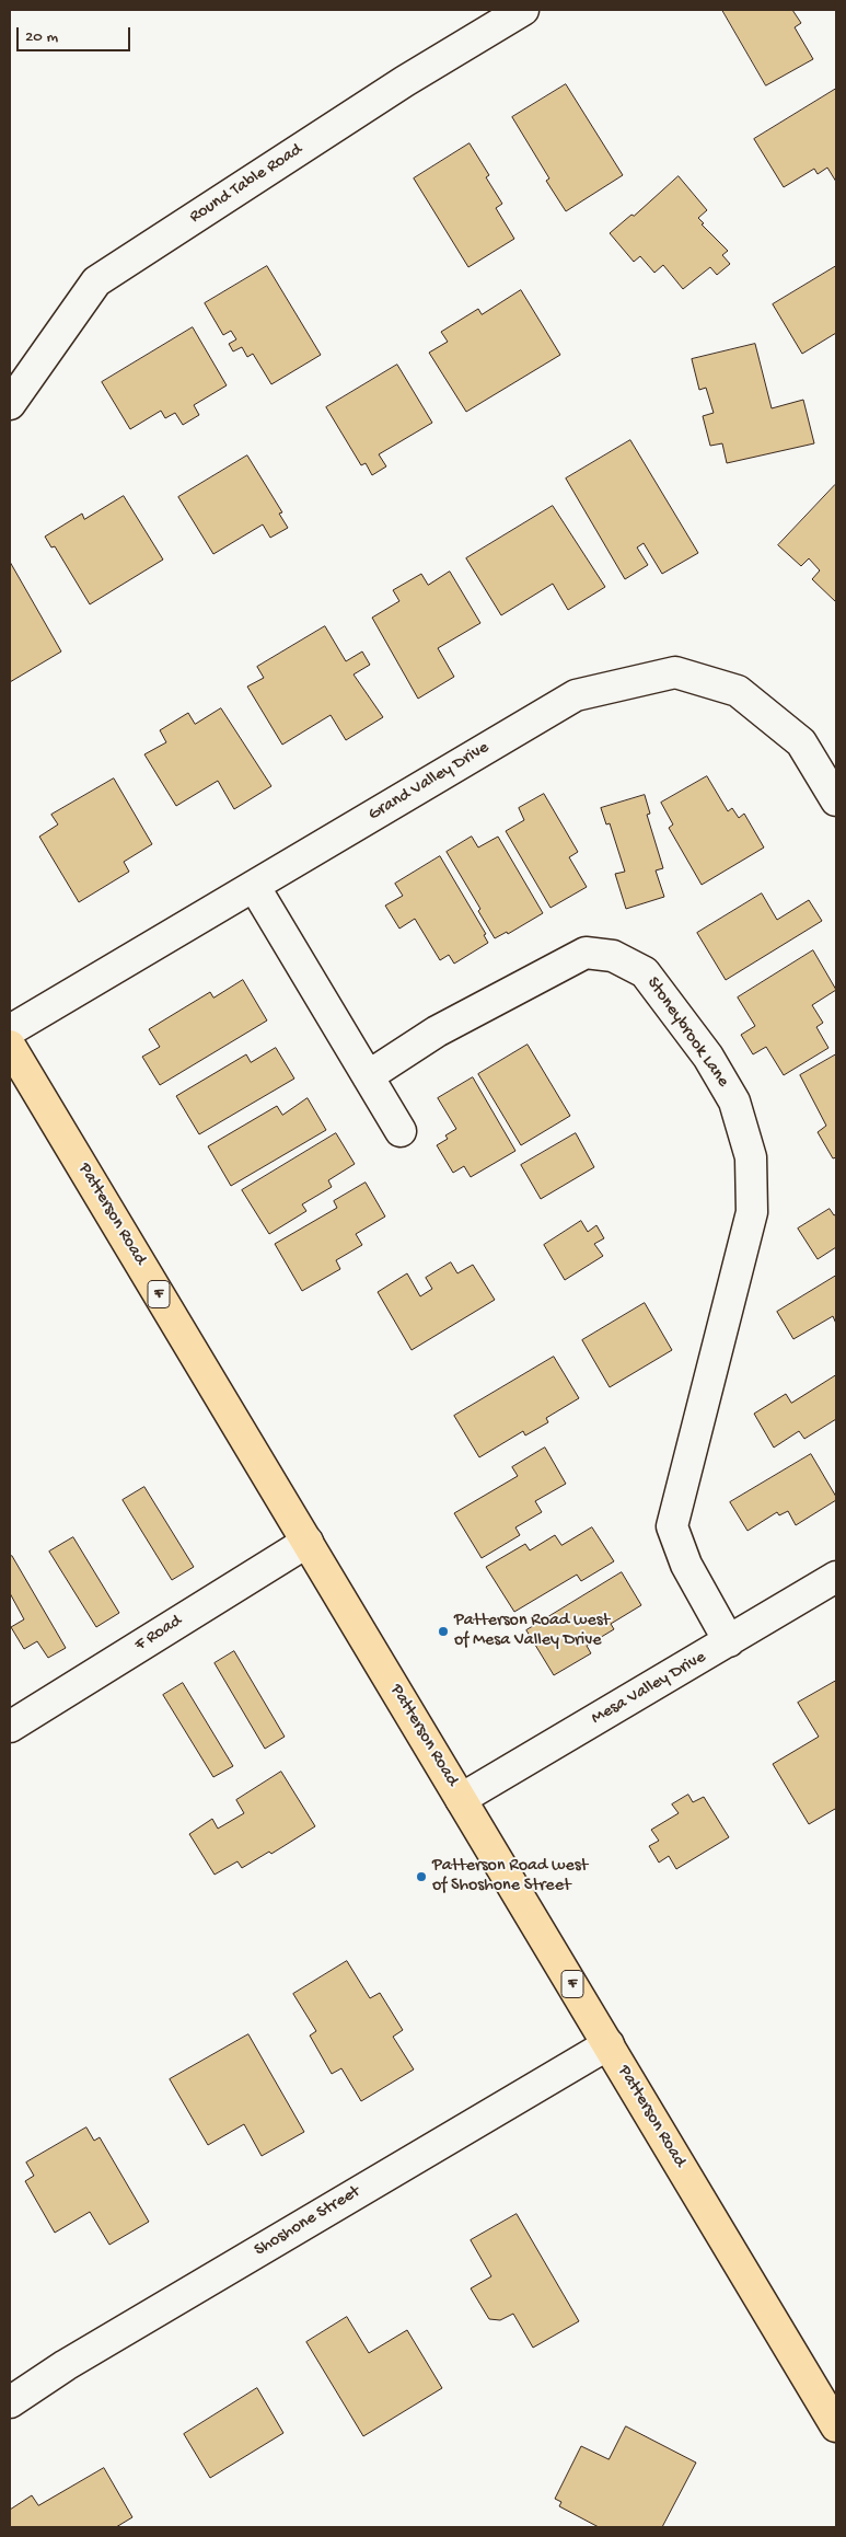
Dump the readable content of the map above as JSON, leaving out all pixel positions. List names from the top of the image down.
{
  "streets": {
    "main road": ["Patterson Road", "F"],
    "street": [
      "Round Table Road",
      "Grand Valley Drive",
      "Stoneybrook Lane",
      "F Road",
      "Mesa Valley Drive",
      "Shoshone Street"
    ]
  },
  "crossings": [
    ["Stoneybrook Lane", "Mesa Valley Drive"],
    ["Patterson Road", "F Road"],
    ["Patterson Road", "Mesa Valley Drive"],
    ["Patterson Road", "Shoshone Street"]
  ],
  "places": ["Patterson Road west of Mesa Valley Drive", "Patterson Road west of Shoshone Street"],
  "scale_bar": "20 m"
}
